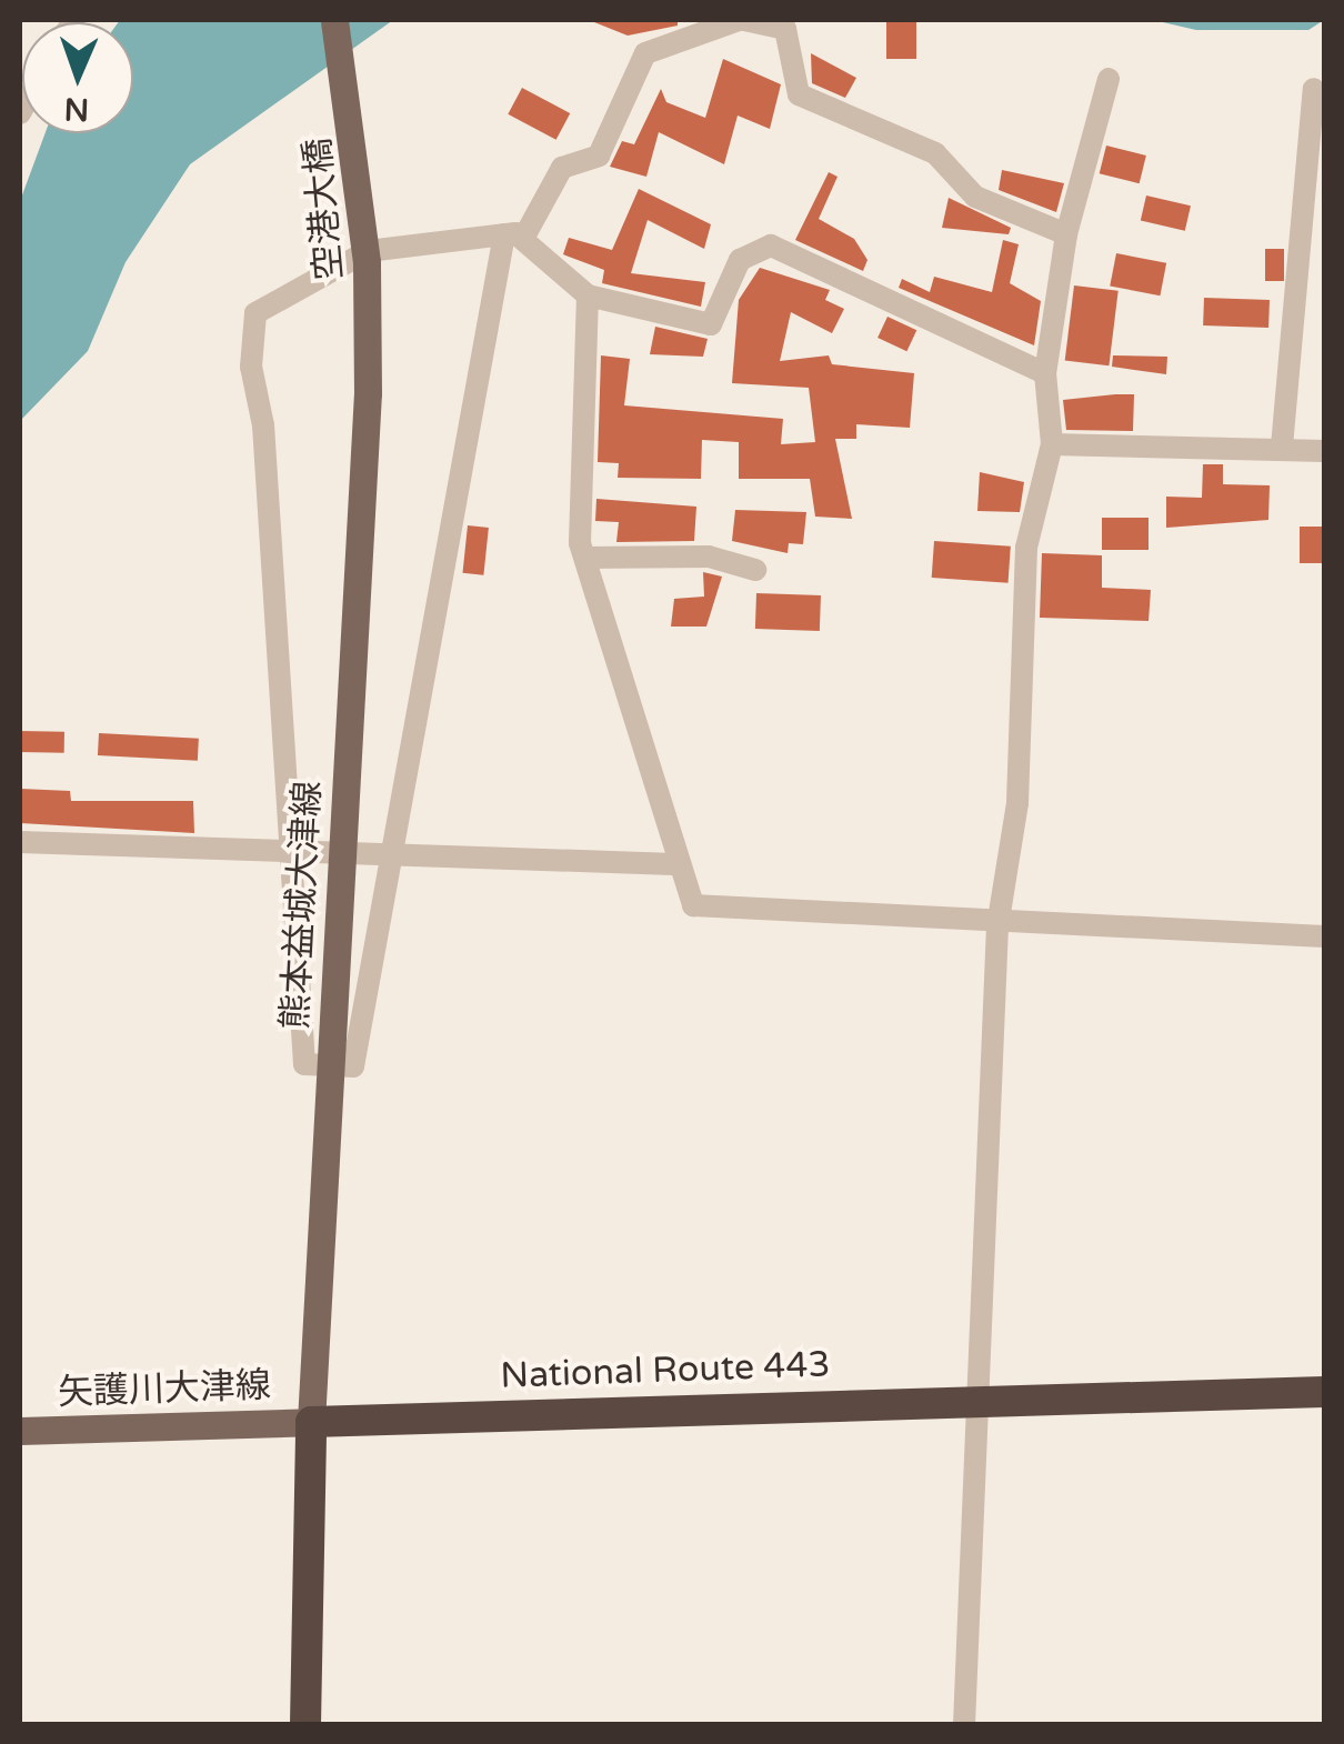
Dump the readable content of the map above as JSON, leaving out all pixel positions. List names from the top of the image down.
{
  "streets": {
    "highway": ["National Route 443"],
    "main road": ["空港大橋", "熊本益城大津線", "矢護川大津線"]
  },
  "crossings": [
    ["空港大橋", "熊本益城大津線"],
    ["熊本益城大津線", "National Route 443"],
    ["熊本益城大津線", "矢護川大津線"],
    ["National Route 443", "矢護川大津線"]
  ],
  "north": "bottom"
}
